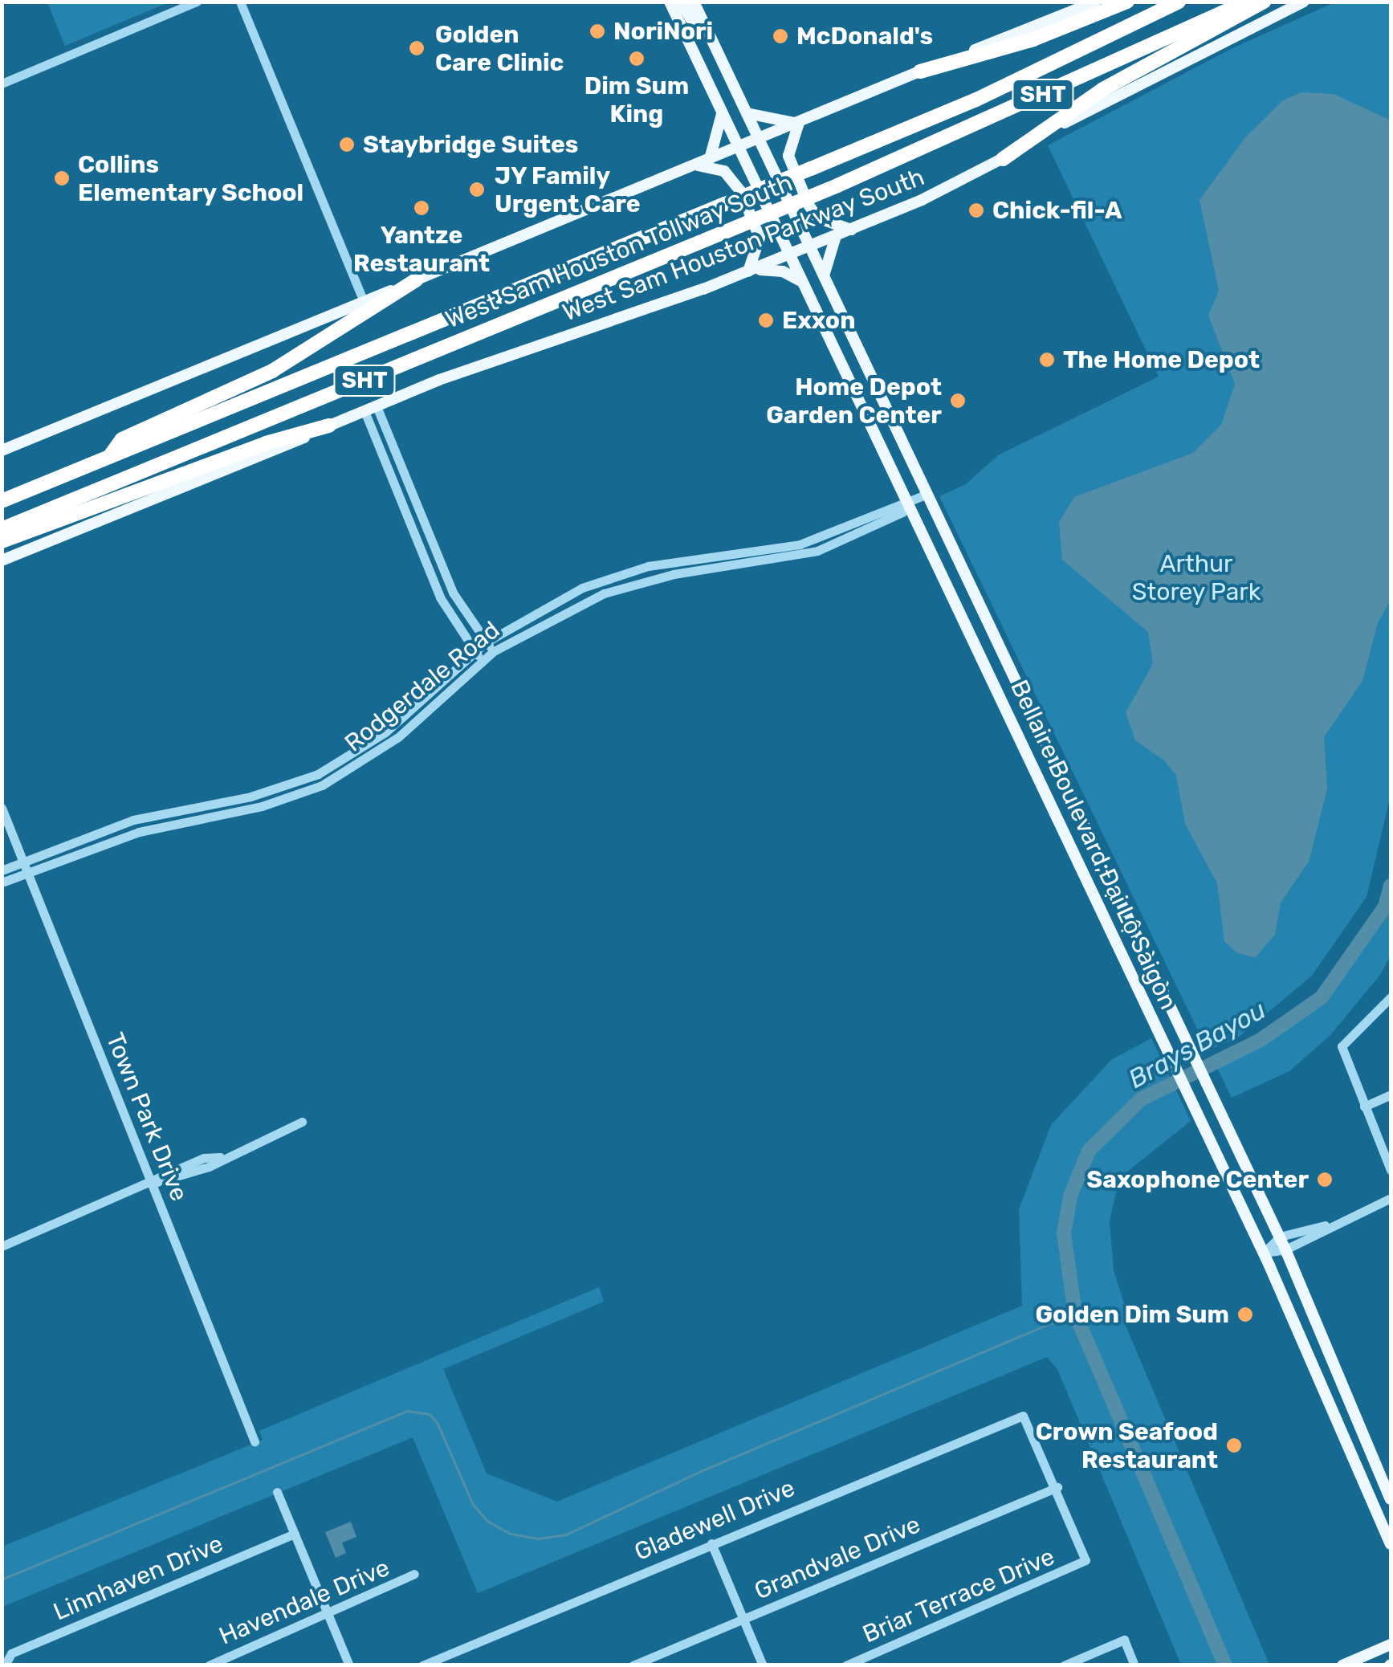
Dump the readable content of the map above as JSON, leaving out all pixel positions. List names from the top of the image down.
{
  "streets": {
    "highway": ["SHT", "West Sam Houston Tollway South"],
    "main road": ["West Sam Houston Parkway South", "Bellaire Boulevard;Đại Lộ Sàigòn"],
    "street": [
      "Rodgerdale Road",
      "Town Park Drive",
      "Gladewell Drive",
      "Grandvale Drive",
      "Linnhaven Drive",
      "Briar Terrace Drive",
      "Havendale Drive"
    ]
  },
  "crossings": [
    ["West Sam Houston Parkway South", "Bellaire Boulevard;Đại Lộ Sàigòn"],
    ["Rodgerdale Road", "Bellaire Boulevard;Đại Lộ Sàigòn"],
    ["Rodgerdale Road", "Town Park Drive"],
    ["Gladewell Drive", "Grandvale Drive"],
    ["Gladewell Drive", "Briar Terrace Drive"],
    ["Grandvale Drive", "Briar Terrace Drive"]
  ],
  "water": ["Brays Bayou"],
  "parks": ["Arthur Storey Park"],
  "places": [
    "NoriNori",
    "McDonald's",
    "Golden Care Clinic",
    "Dim Sum King",
    "Staybridge Suites",
    "Collins Elementary School",
    "JY Family Urgent Care",
    "Yantze Restaurant",
    "Chick-fil-A",
    "Exxon",
    "The Home Depot",
    "Home Depot Garden Center",
    "Saxophone Center",
    "Golden Dim Sum",
    "Crown Seafood Restaurant"
  ]
}
